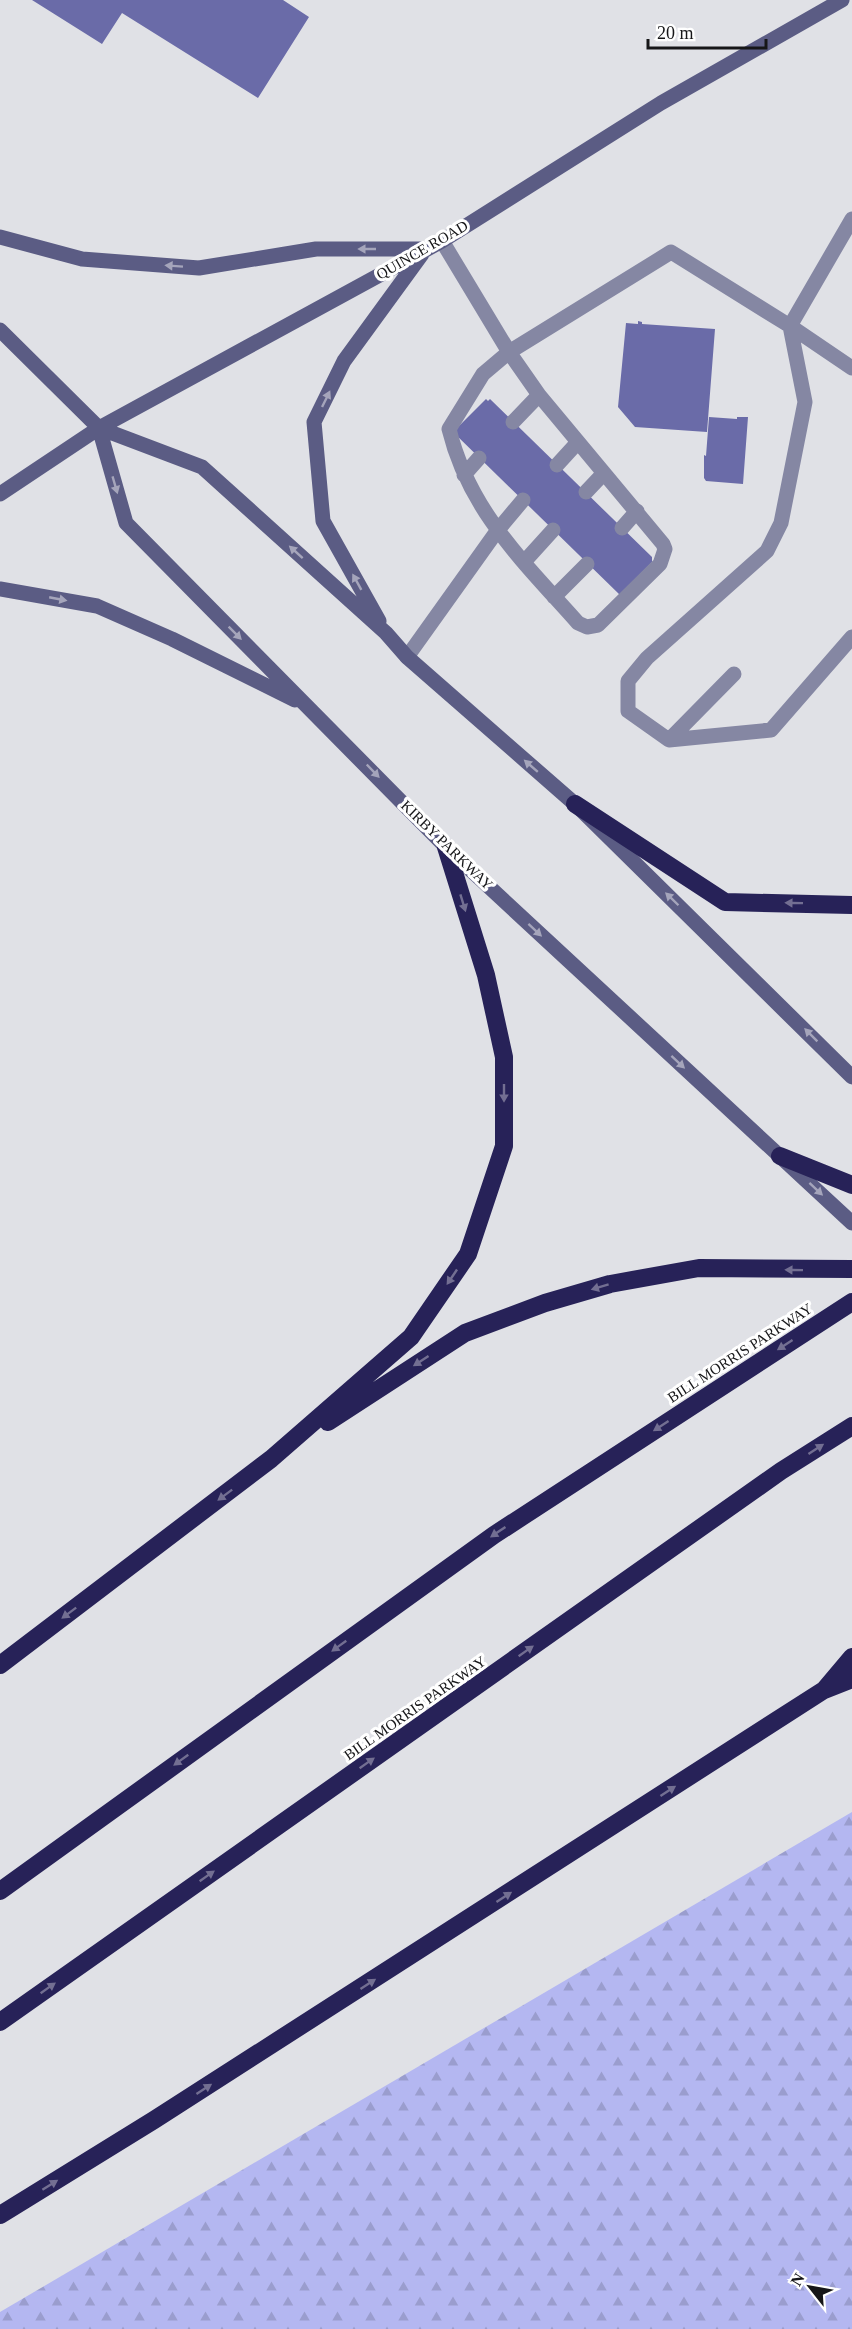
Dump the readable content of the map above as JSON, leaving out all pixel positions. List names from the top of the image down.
{
  "streets": {
    "highway": ["BILL MORRIS PARKWAY"],
    "main road": ["QUINCE ROAD", "KIRBY PARKWAY"]
  },
  "crossings": [
    ["QUINCE ROAD", "KIRBY PARKWAY"]
  ],
  "scale_bar": "20 m",
  "north": "top left"
}
